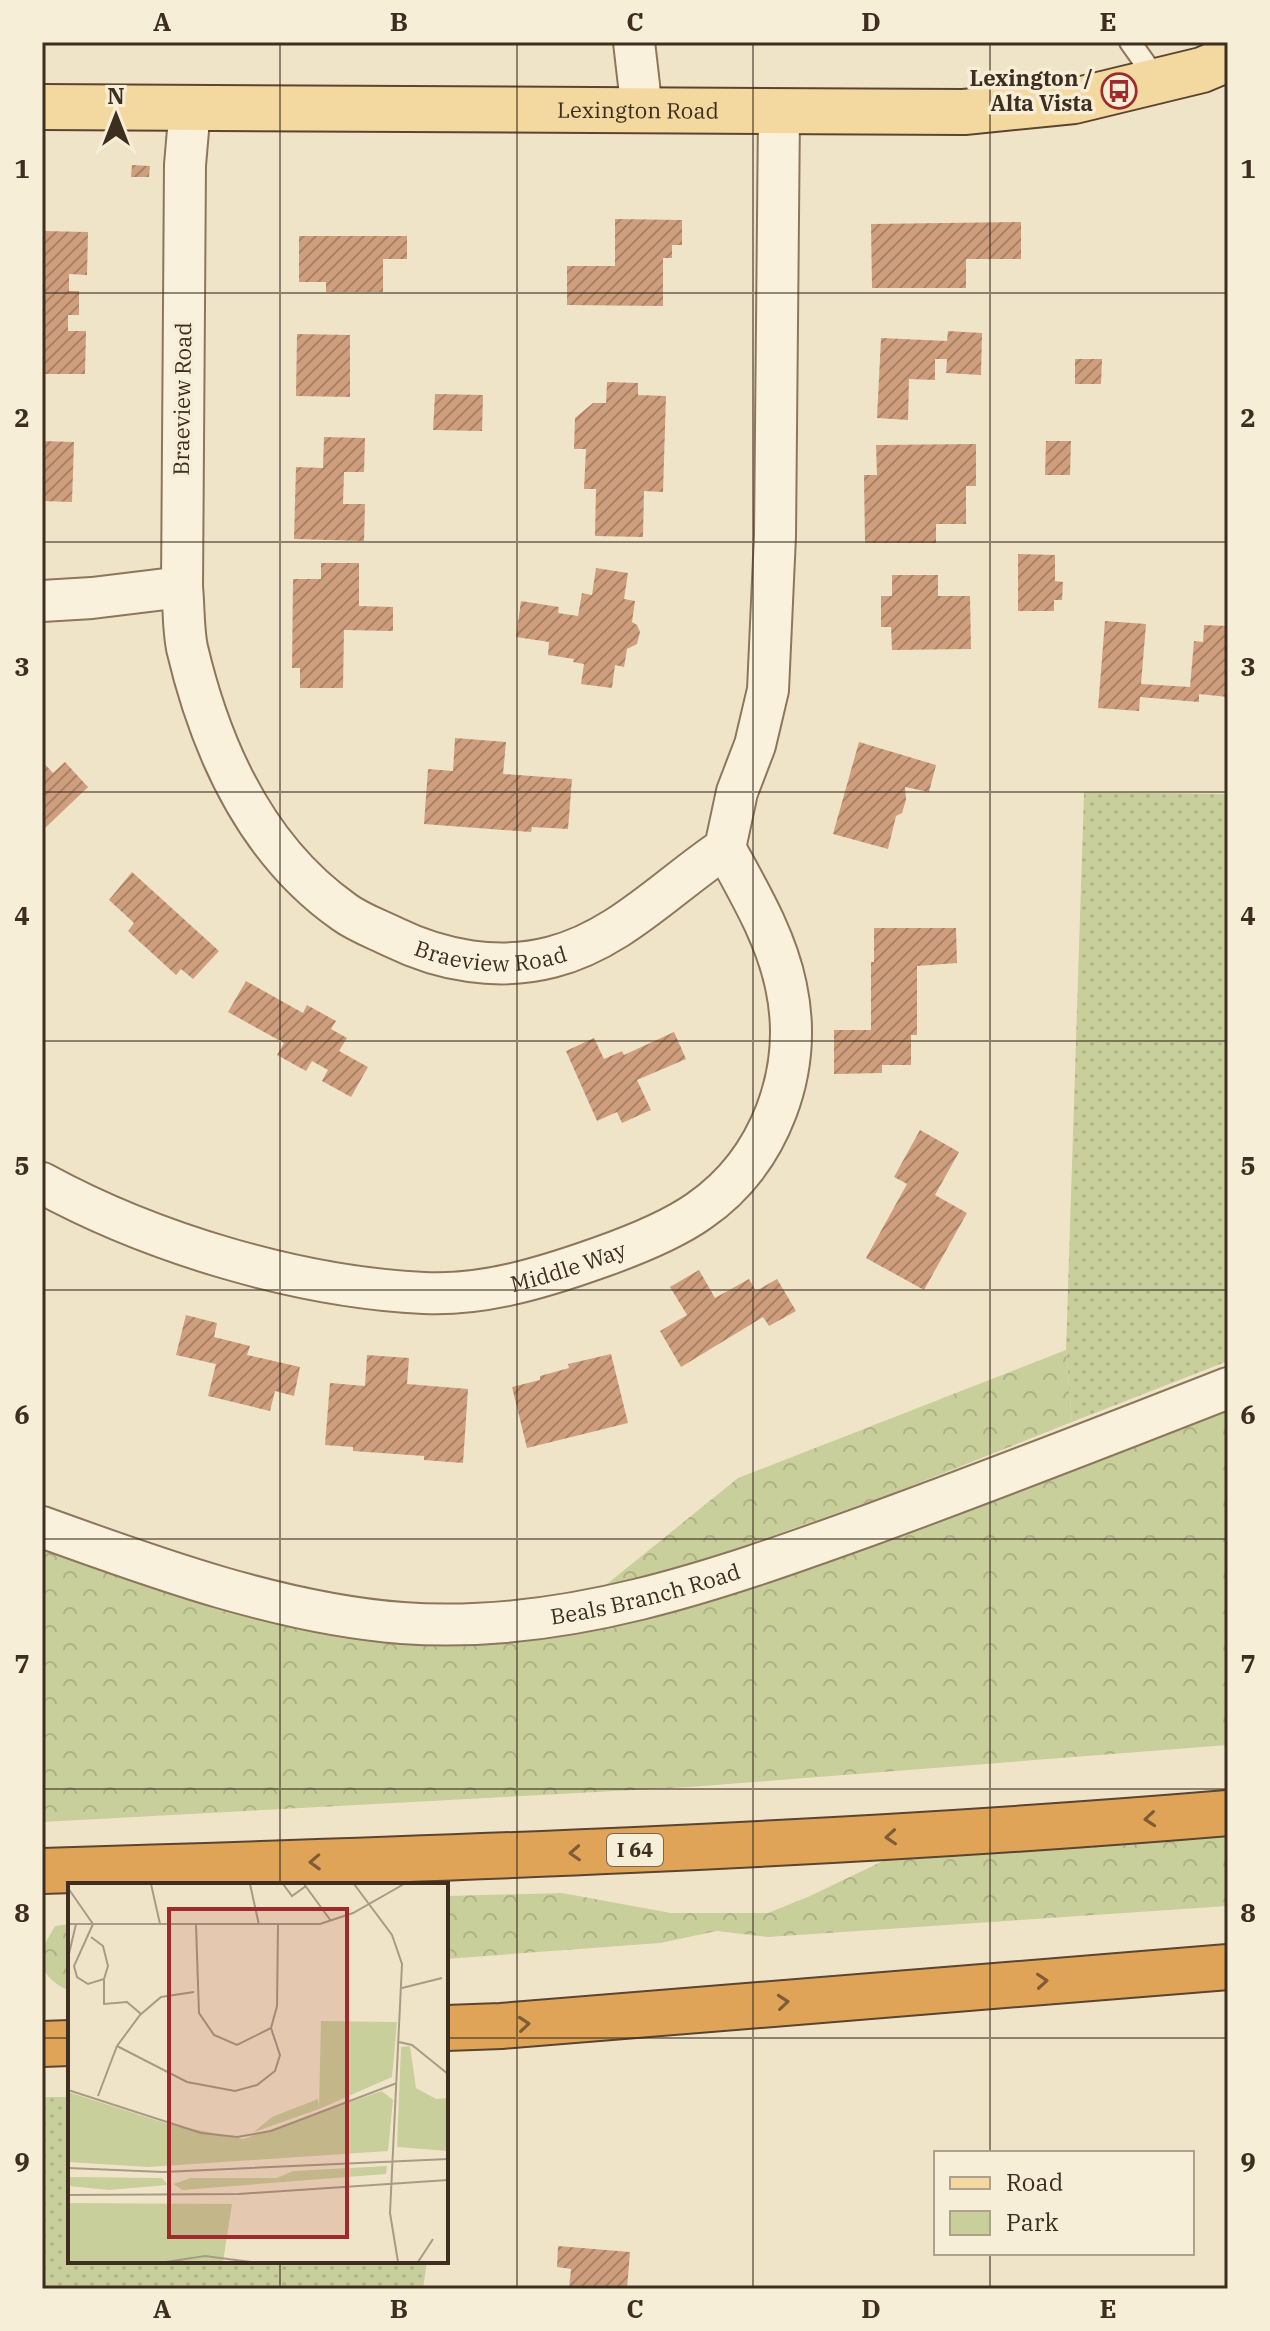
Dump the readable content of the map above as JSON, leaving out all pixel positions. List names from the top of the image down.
{
  "streets": {
    "highway": ["I 64"],
    "main road": ["Lexington Road"],
    "street": ["Braeview Road", "Middle Way", "Beals Branch Road"]
  },
  "crossings": [
    ["Lexington Road", "Braeview Road"],
    ["Braeview Road", "Middle Way"]
  ],
  "places": {
    "bus stop": ["Lexington / Alta Vista"]
  },
  "legend": ["Road", "Park"],
  "north": "top",
  "grid": {
    "columns": [
      "A",
      "B",
      "C",
      "D",
      "E"
    ],
    "rows": [
      "1",
      "2",
      "3",
      "4",
      "5",
      "6",
      "7",
      "8",
      "9"
    ]
  }
}
